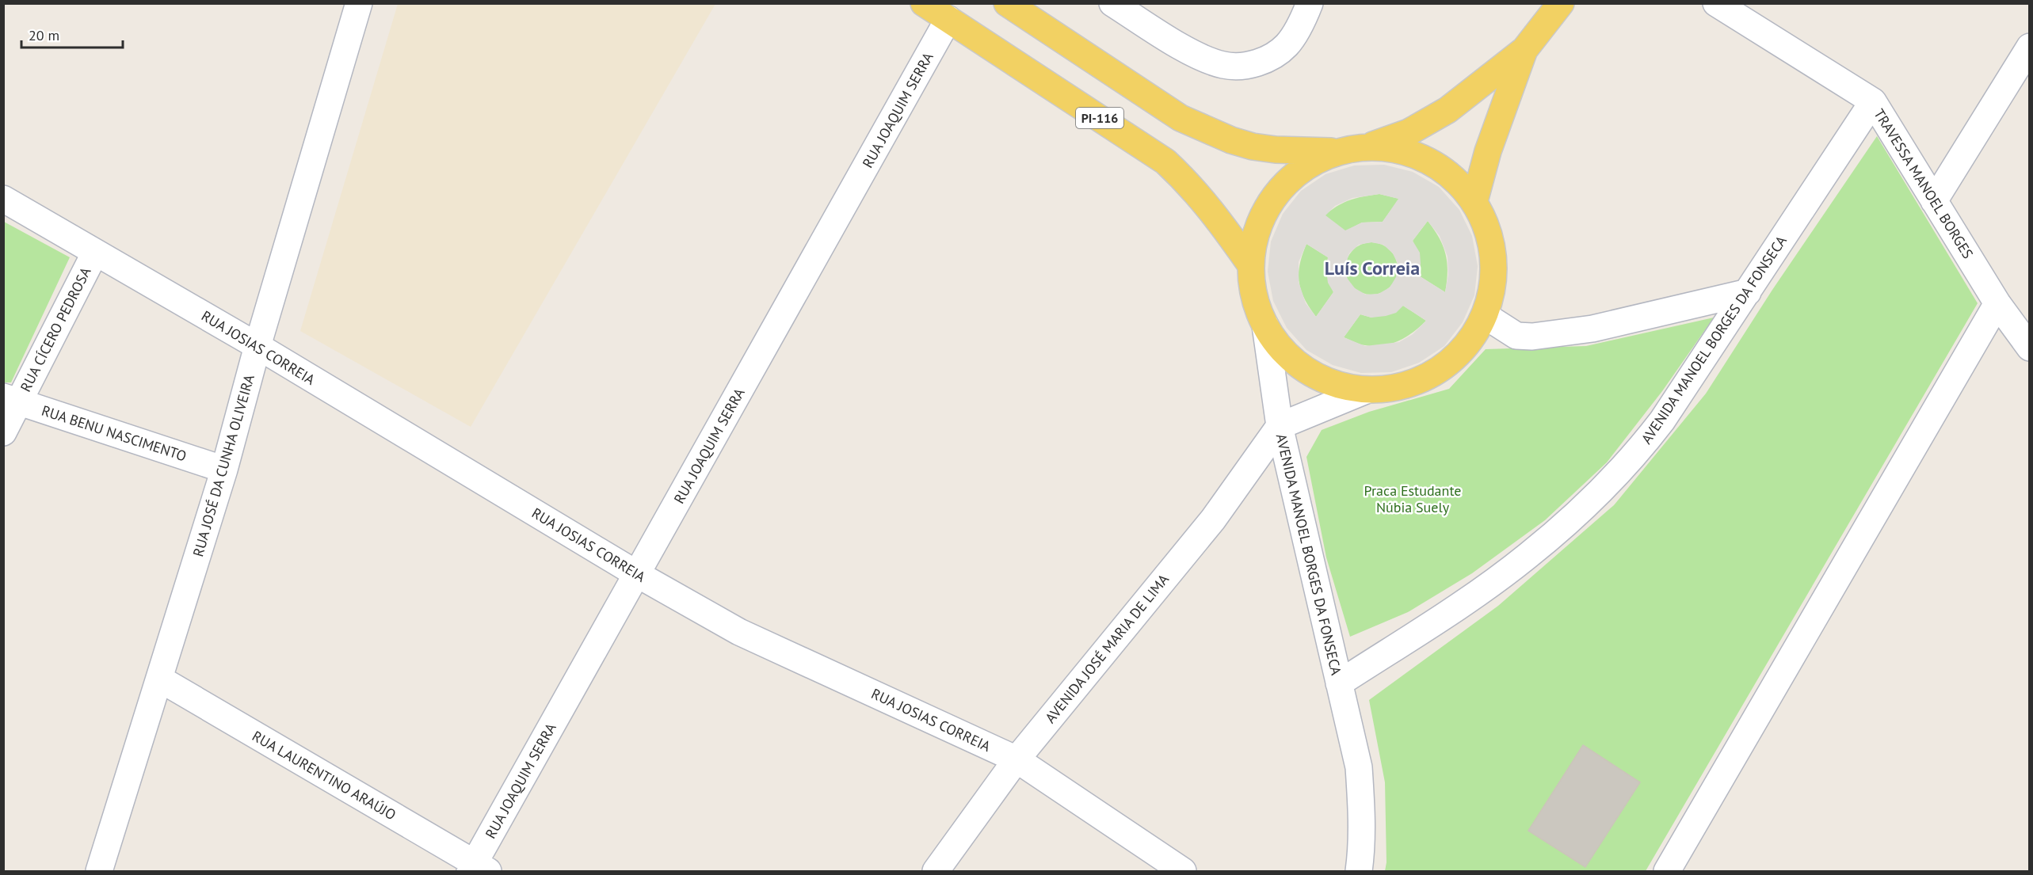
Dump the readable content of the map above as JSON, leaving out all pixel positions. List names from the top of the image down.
{
  "streets": {
    "main road": ["PI-116"],
    "street": [
      "RUA JOAQUIM SERRA",
      "TRAVESSA MANOEL BORGES",
      "RUA CÍCERO PEDROSA",
      "AVENIDA MANOEL BORGES DA FONSECA",
      "RUA JOSIAS CORREIA",
      "RUA BENU NASCIMENTO",
      "RUA JOSÉ DA CUNHA OLIVEIRA",
      "AVENIDA JOSÉ MARIA DE LIMA",
      "RUA LAURENTINO ARAÚJO"
    ]
  },
  "crossings": [
    ["RUA JOAQUIM SERRA", "PI-116"],
    ["RUA JOAQUIM SERRA", "RUA JOSIAS CORREIA"],
    ["RUA JOAQUIM SERRA", "RUA LAURENTINO ARAÚJO"],
    ["TRAVESSA MANOEL BORGES", "AVENIDA MANOEL BORGES DA FONSECA"],
    ["RUA CÍCERO PEDROSA", "RUA JOSIAS CORREIA"],
    ["RUA CÍCERO PEDROSA", "RUA BENU NASCIMENTO"],
    ["AVENIDA MANOEL BORGES DA FONSECA", "AVENIDA JOSÉ MARIA DE LIMA"],
    ["RUA JOSIAS CORREIA", "RUA JOSÉ DA CUNHA OLIVEIRA"],
    ["RUA JOSIAS CORREIA", "AVENIDA JOSÉ MARIA DE LIMA"],
    ["RUA BENU NASCIMENTO", "RUA JOSÉ DA CUNHA OLIVEIRA"],
    ["RUA JOSÉ DA CUNHA OLIVEIRA", "RUA LAURENTINO ARAÚJO"]
  ],
  "districts": ["Luís Correia"],
  "parks": ["Praca Estudante Núbia Suely"],
  "scale_bar": "20 m"
}
